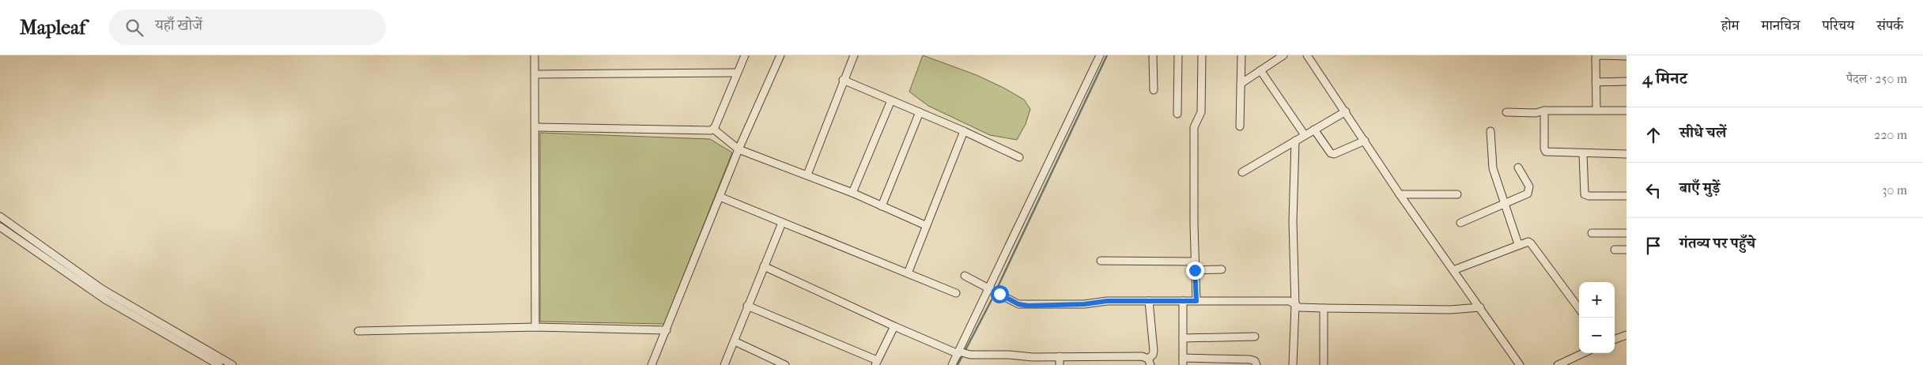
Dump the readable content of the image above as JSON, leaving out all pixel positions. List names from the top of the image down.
{
  "page": {
    "header": "Mapleaf",
    "search": "यहाँ खोजें",
    "nav": [
      "होम",
      "मानचित्र",
      "परिचय",
      "संपर्क"
    ],
    "heading": ["4 मिनट", "पैदल · 250 m"],
    "list": [
      ["सीधे चलें", "220 m"],
      ["बाएँ मुड़ें", "30 m"],
      "गंतव्य पर पहुँचे"
    ],
    "map_buttons": ["+", "−"]
  }
}
